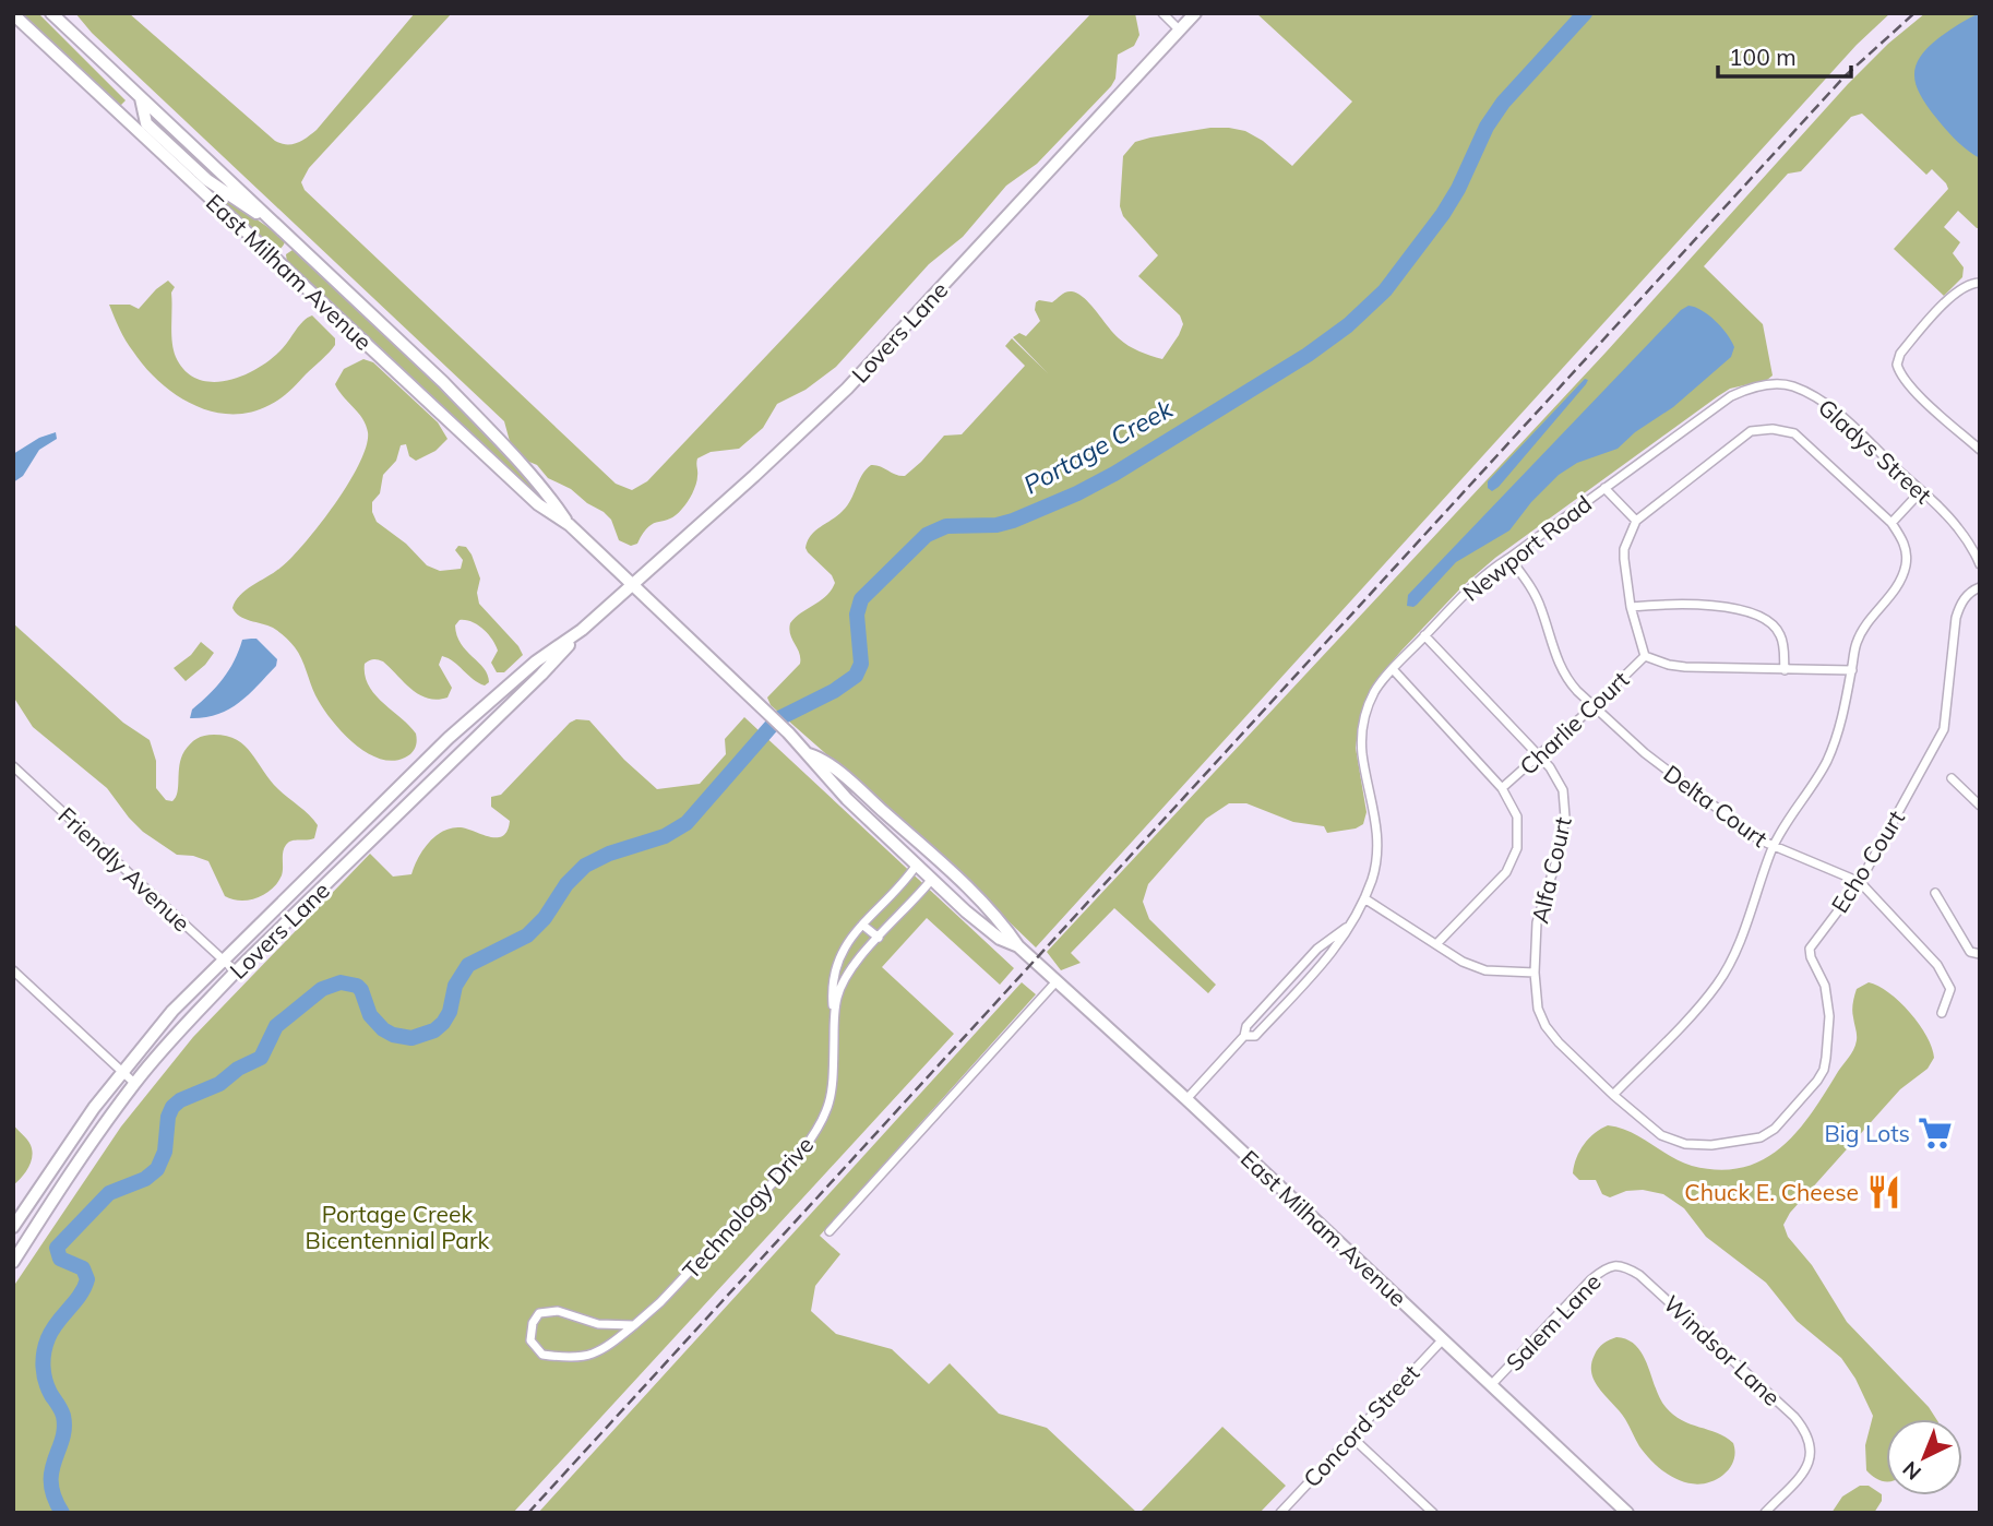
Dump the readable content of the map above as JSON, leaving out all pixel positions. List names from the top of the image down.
{
  "streets": {
    "street": [
      "East Milham Avenue",
      "Lovers Lane",
      "Gladys Street",
      "Newport Road",
      "Charlie Court",
      "Delta Court",
      "Echo Court",
      "Friendly Avenue",
      "Alfa Court",
      "Technology Drive",
      "Salem Lane",
      "Windsor Lane",
      "Concord Street"
    ]
  },
  "crossings": [
    ["East Milham Avenue", "Lovers Lane"],
    ["East Milham Avenue", "Newport Road"],
    ["East Milham Avenue", "Technology Drive"],
    ["East Milham Avenue", "Salem Lane"],
    ["East Milham Avenue", "Concord Street"],
    ["Lovers Lane", "Friendly Avenue"],
    ["Gladys Street", "Newport Road"],
    ["Gladys Street", "Charlie Court"],
    ["Newport Road", "Delta Court"],
    ["Newport Road", "Alfa Court"],
    ["Charlie Court", "Delta Court"],
    ["Charlie Court", "Alfa Court"],
    ["Delta Court", "Echo Court"],
    ["Echo Court", "Alfa Court"],
    ["Salem Lane", "Windsor Lane"]
  ],
  "water": ["Portage Creek"],
  "parks": ["Portage Creek Bicentennial Park"],
  "places": {
    "supermarket": ["Big Lots"],
    "restaurant": ["Chuck E. Cheese"]
  },
  "scale_bar": "100 m",
  "north": "bottom left"
}
